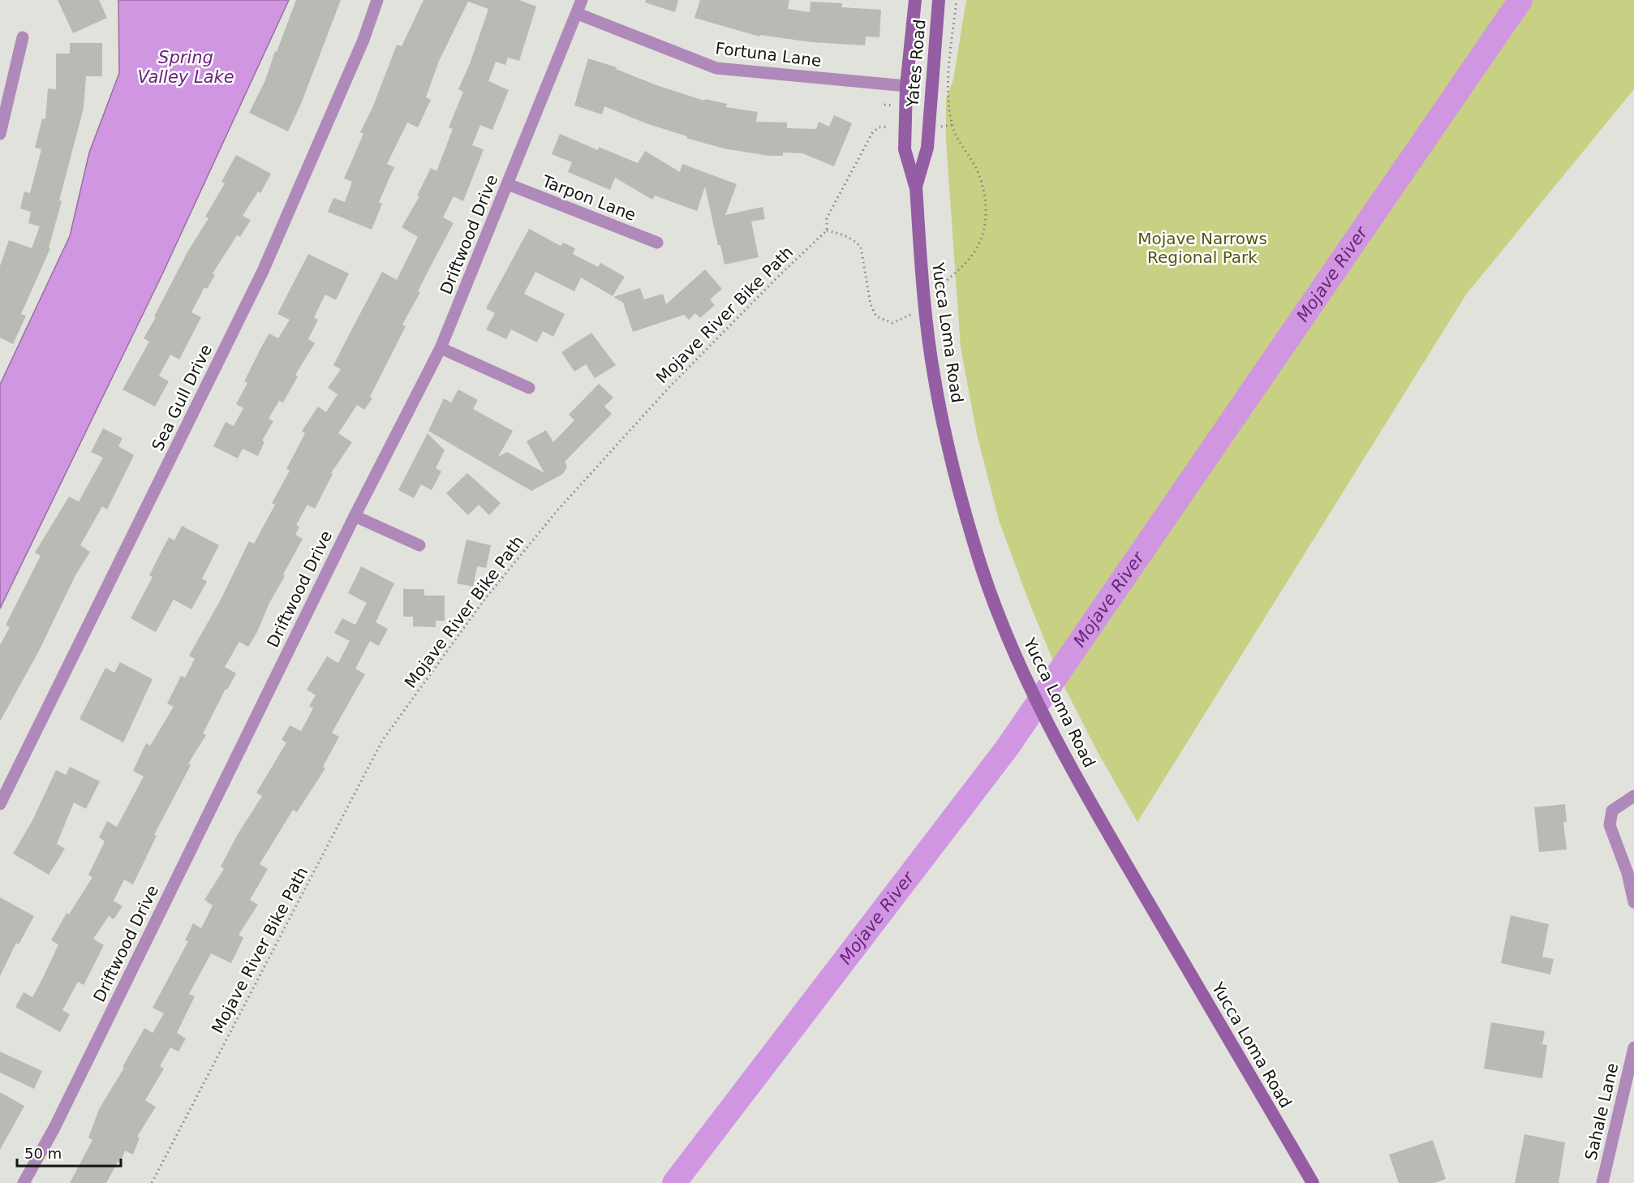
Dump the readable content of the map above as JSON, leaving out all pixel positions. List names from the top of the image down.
{
  "streets": {
    "main road": ["Yates Road", "Yucca Loma Road"],
    "street": [
      "Fortuna Lane",
      "Tarpon Lane",
      "Driftwood Drive",
      "Sea Gull Drive",
      "Sahale Lane"
    ],
    "path": ["Mojave River Bike Path"]
  },
  "crossings": [
    ["Fortuna Lane", "Yates Road"],
    ["Fortuna Lane", "Driftwood Drive"],
    ["Yates Road", "Yucca Loma Road"],
    ["Tarpon Lane", "Driftwood Drive"]
  ],
  "water": ["Spring Valley Lake", "Mojave River"],
  "parks": ["Mojave Narrows Regional Park"],
  "scale_bar": "50 m"
}
